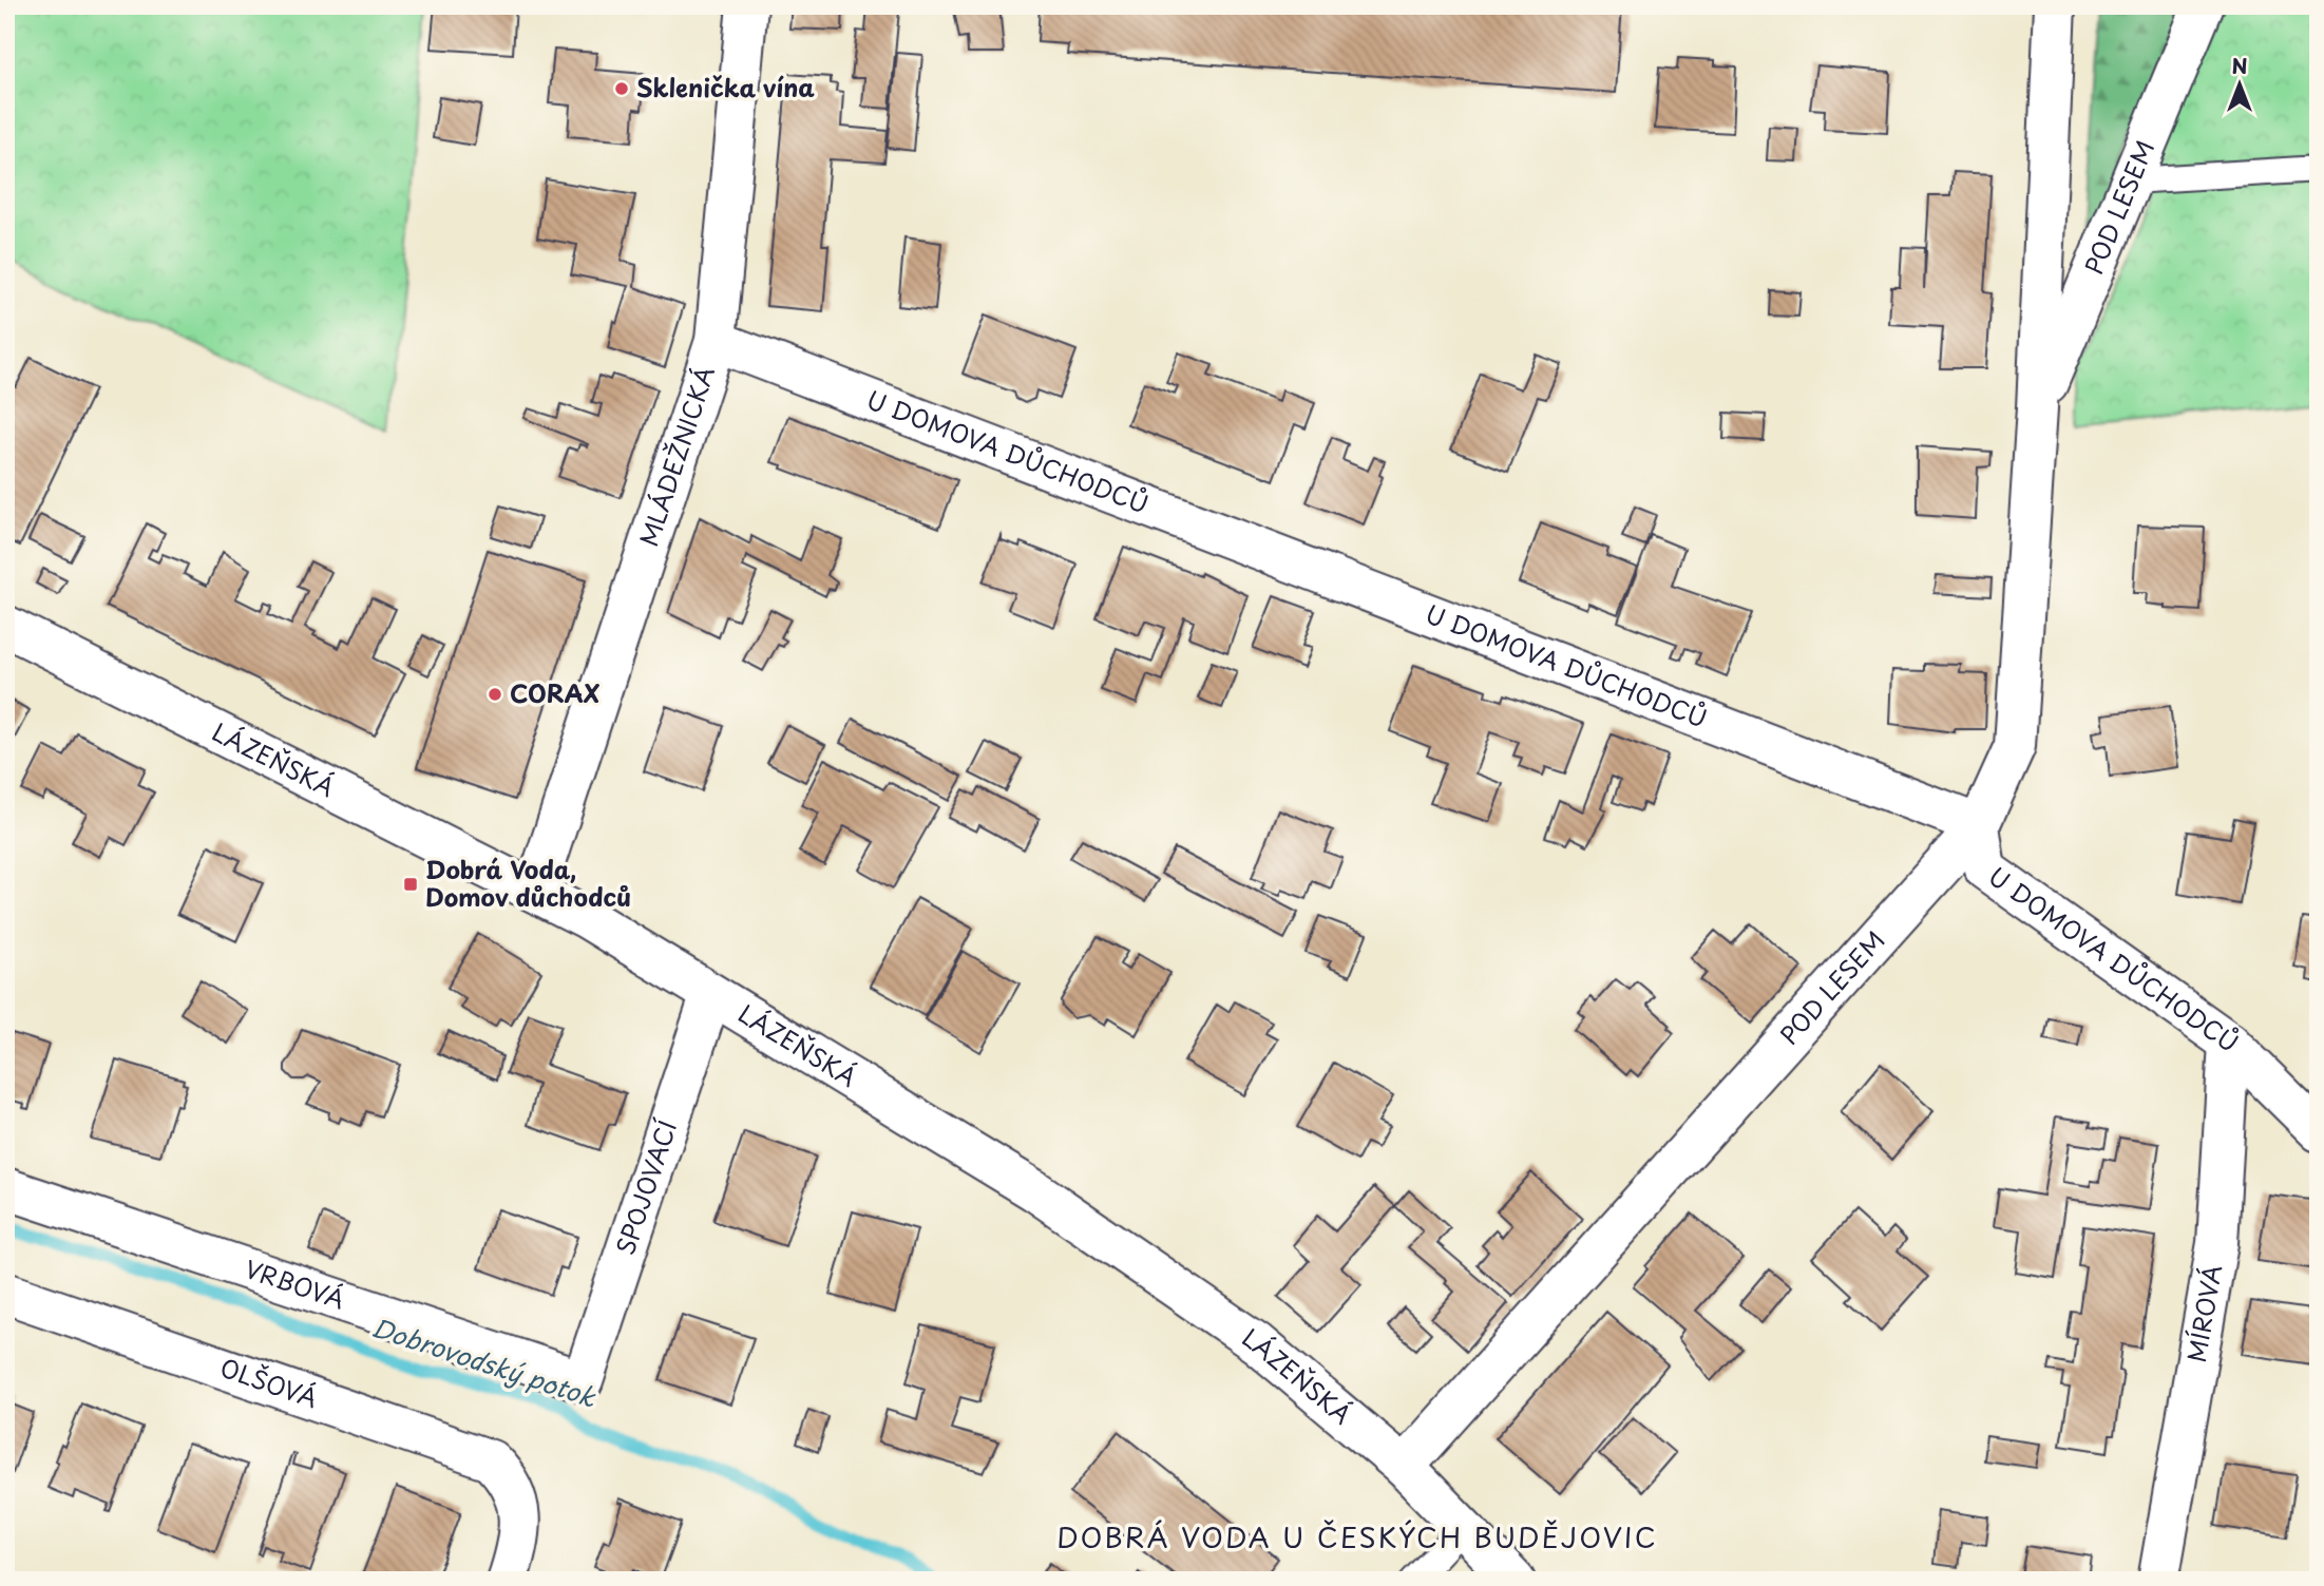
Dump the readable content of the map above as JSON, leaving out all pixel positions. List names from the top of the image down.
{
  "streets": {
    "street": [
      "POD LESEM",
      "U DOMOVA DŮCHODCŮ",
      "MLÁDEŽNICKÁ",
      "LÁZEŇSKÁ",
      "SPOJOVACÍ",
      "VRBOVÁ",
      "MÍROVÁ",
      "OLŠOVÁ"
    ]
  },
  "crossings": [
    ["POD LESEM", "U DOMOVA DŮCHODCŮ"],
    ["POD LESEM", "LÁZEŇSKÁ"],
    ["U DOMOVA DŮCHODCŮ", "MLÁDEŽNICKÁ"],
    ["U DOMOVA DŮCHODCŮ", "MÍROVÁ"],
    ["MLÁDEŽNICKÁ", "LÁZEŇSKÁ"],
    ["LÁZEŇSKÁ", "SPOJOVACÍ"],
    ["SPOJOVACÍ", "VRBOVÁ"]
  ],
  "districts": ["DOBRÁ VODA U ČESKÝCH BUDĚJOVIC"],
  "water": ["Dobrovodský potok"],
  "places": {
    "other": ["Sklenička vína", "CORAX"],
    "transit": ["Dobrá Voda, Domov důchodců"]
  },
  "north": "top"
}
